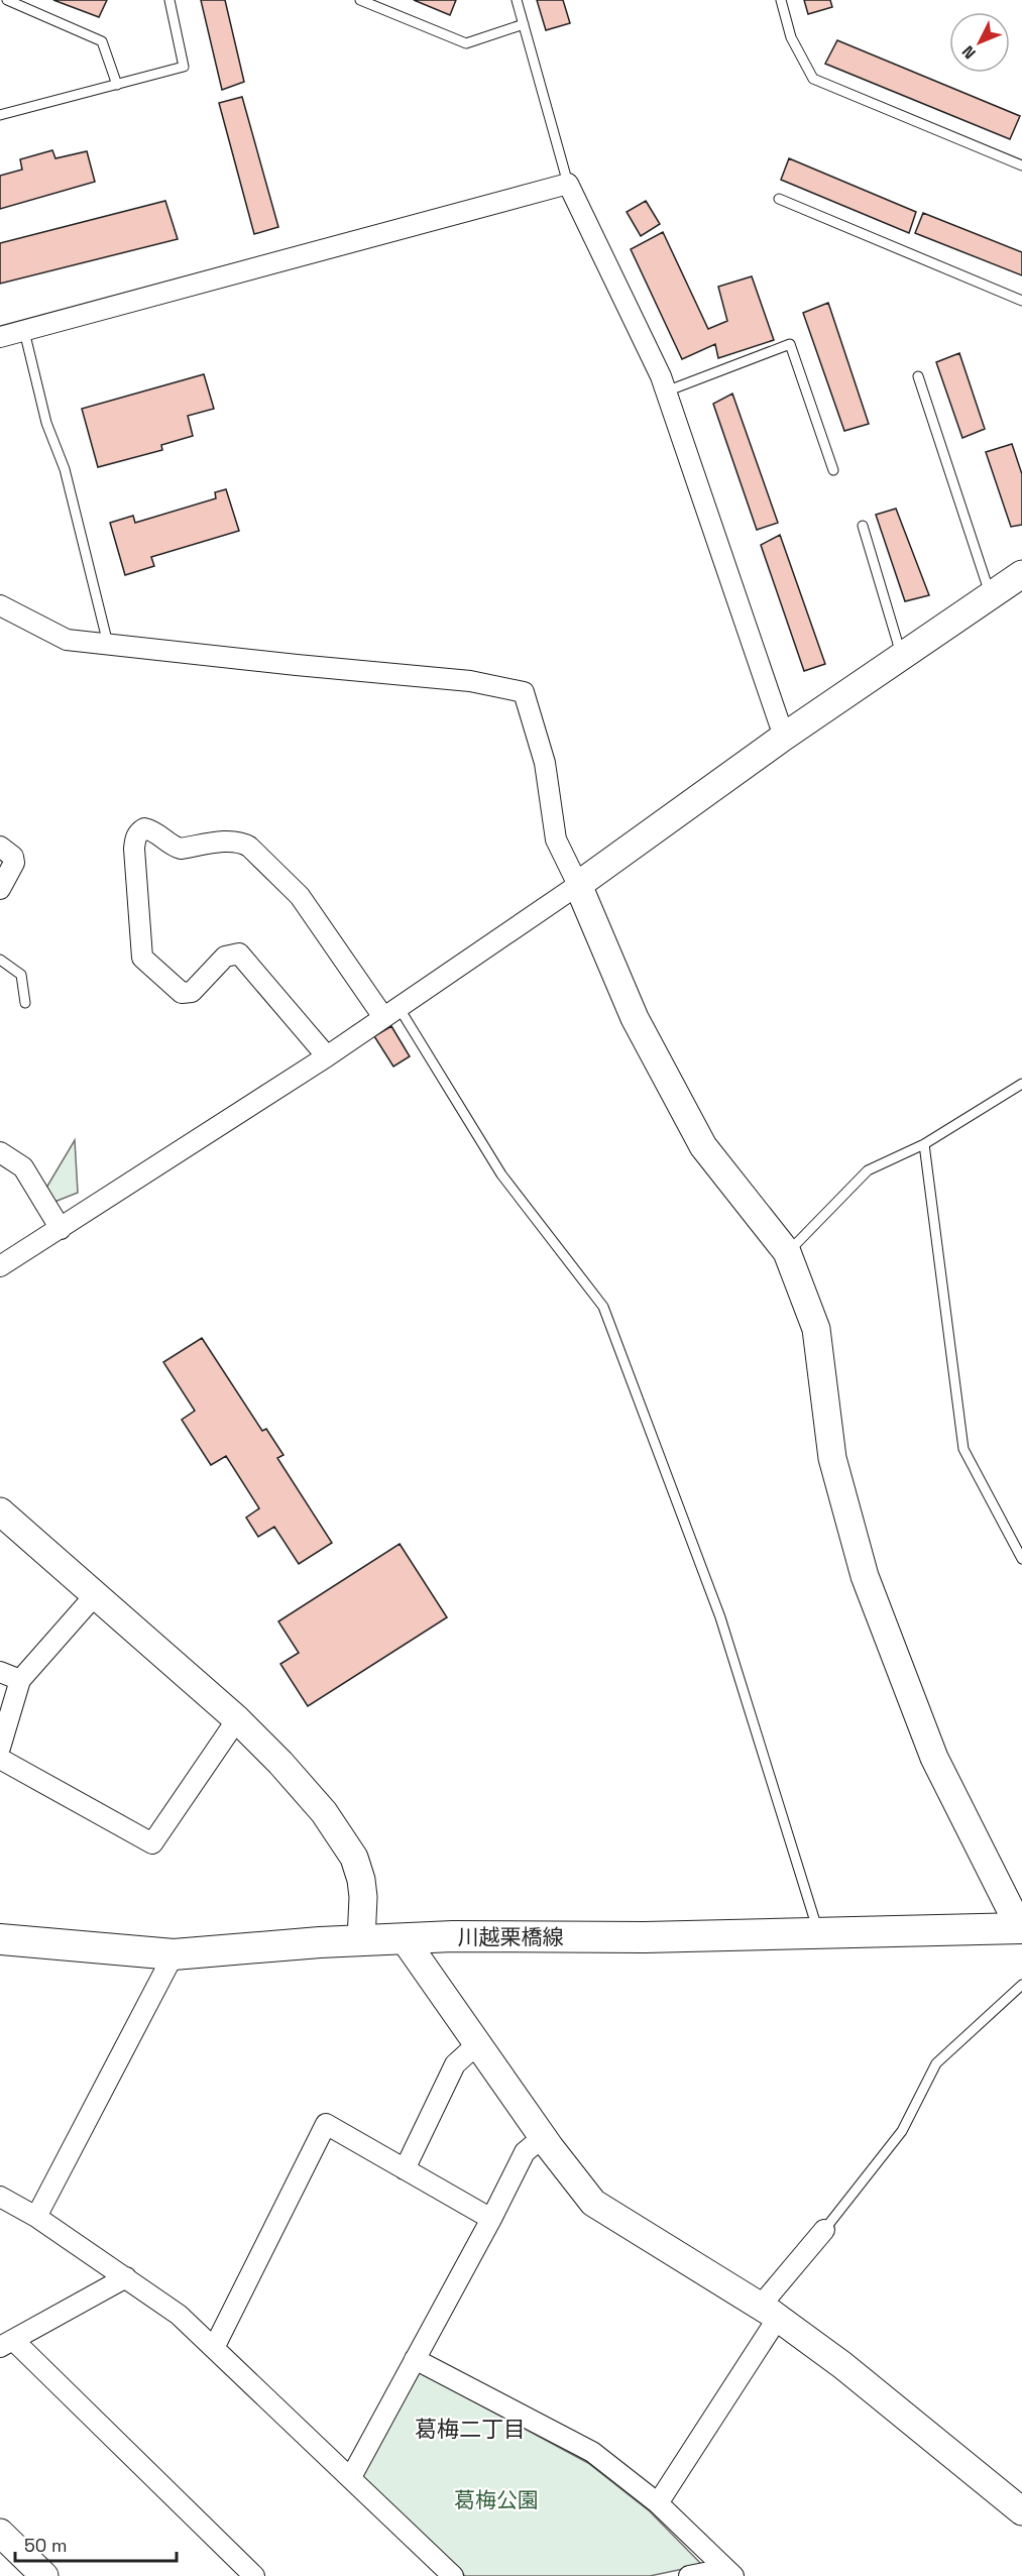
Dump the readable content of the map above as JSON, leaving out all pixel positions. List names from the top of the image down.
{
  "streets": {
    "main road": ["川越栗橋線"]
  },
  "districts": ["葛梅二丁目"],
  "parks": ["葛梅公園"],
  "scale_bar": "50 m",
  "north": "bottom left"
}
